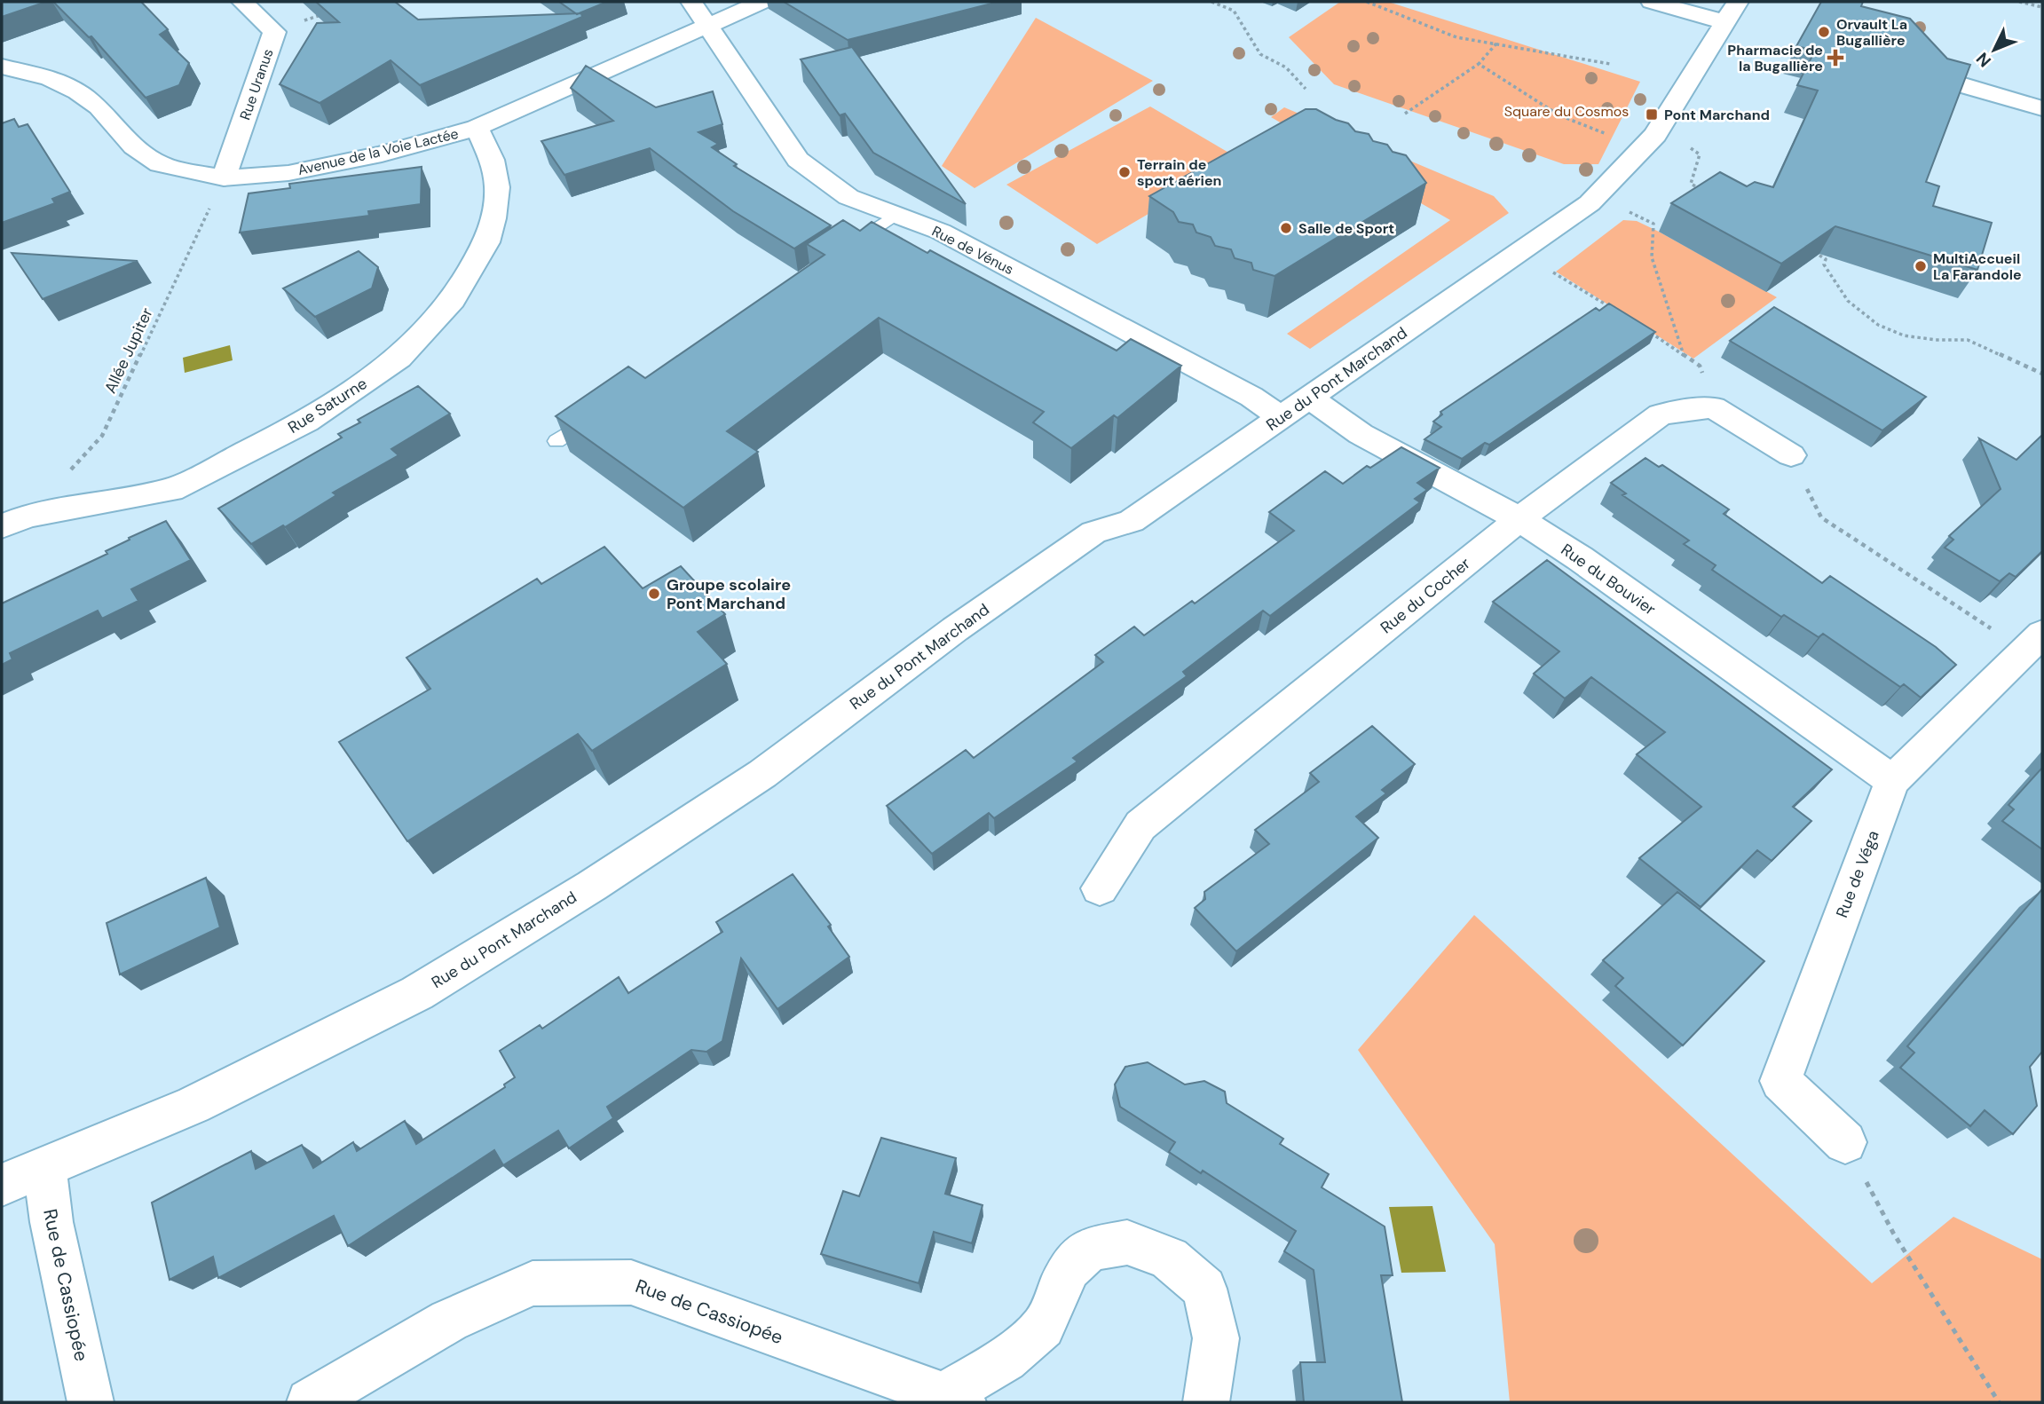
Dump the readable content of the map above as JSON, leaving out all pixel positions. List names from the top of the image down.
{
  "streets": {
    "street": [
      "Rue Uranus",
      "Avenue de la Voie Lactée",
      "Rue de Vénus",
      "Rue du Pont Marchand",
      "Rue Saturne",
      "Rue du Bouvier",
      "Rue du Cocher",
      "Rue de Véga",
      "Rue de Cassiopée"
    ],
    "path": ["Allée Jupiter"]
  },
  "crossings": [
    ["Rue Uranus", "Avenue de la Voie Lactée"],
    ["Rue Uranus", "Allée Jupiter"],
    ["Avenue de la Voie Lactée", "Rue de Vénus"],
    ["Avenue de la Voie Lactée", "Allée Jupiter"],
    ["Avenue de la Voie Lactée", "Rue Saturne"],
    ["Rue de Vénus", "Rue du Pont Marchand"],
    ["Allée Jupiter", "Rue Saturne"],
    ["Rue du Pont Marchand", "Rue du Bouvier"],
    ["Rue du Pont Marchand", "Rue de Cassiopée"],
    ["Rue du Bouvier", "Rue du Cocher"],
    ["Rue du Bouvier", "Rue de Véga"]
  ],
  "parks": ["Square du Cosmos"],
  "places": {
    "other": [
      "Orvault La Bugallière",
      "Terrain de sport aérien",
      "Salle de Sport",
      "MultiAccueil La Farandole",
      "Groupe scolaire Pont Marchand"
    ],
    "health": ["Pharmacie de la Bugallière"],
    "transit": ["Pont Marchand"]
  },
  "north": "bottom left"
}
